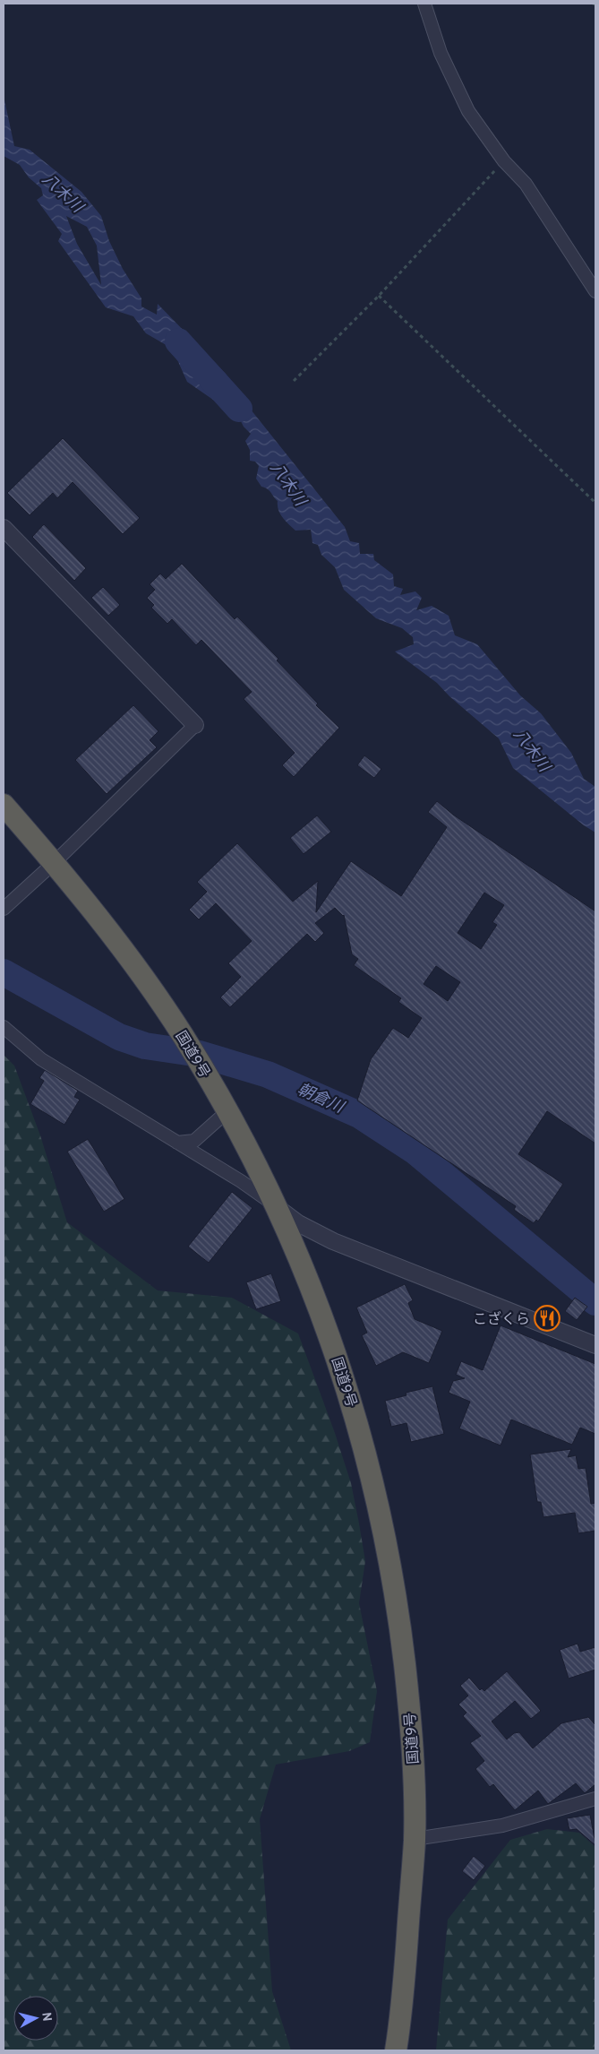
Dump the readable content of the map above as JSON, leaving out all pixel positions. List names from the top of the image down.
{
  "streets": {
    "highway": ["国道9号"]
  },
  "water": ["八木川", "朝倉川"],
  "places": {
    "restaurant": ["こざくら"]
  },
  "north": "right"
}
